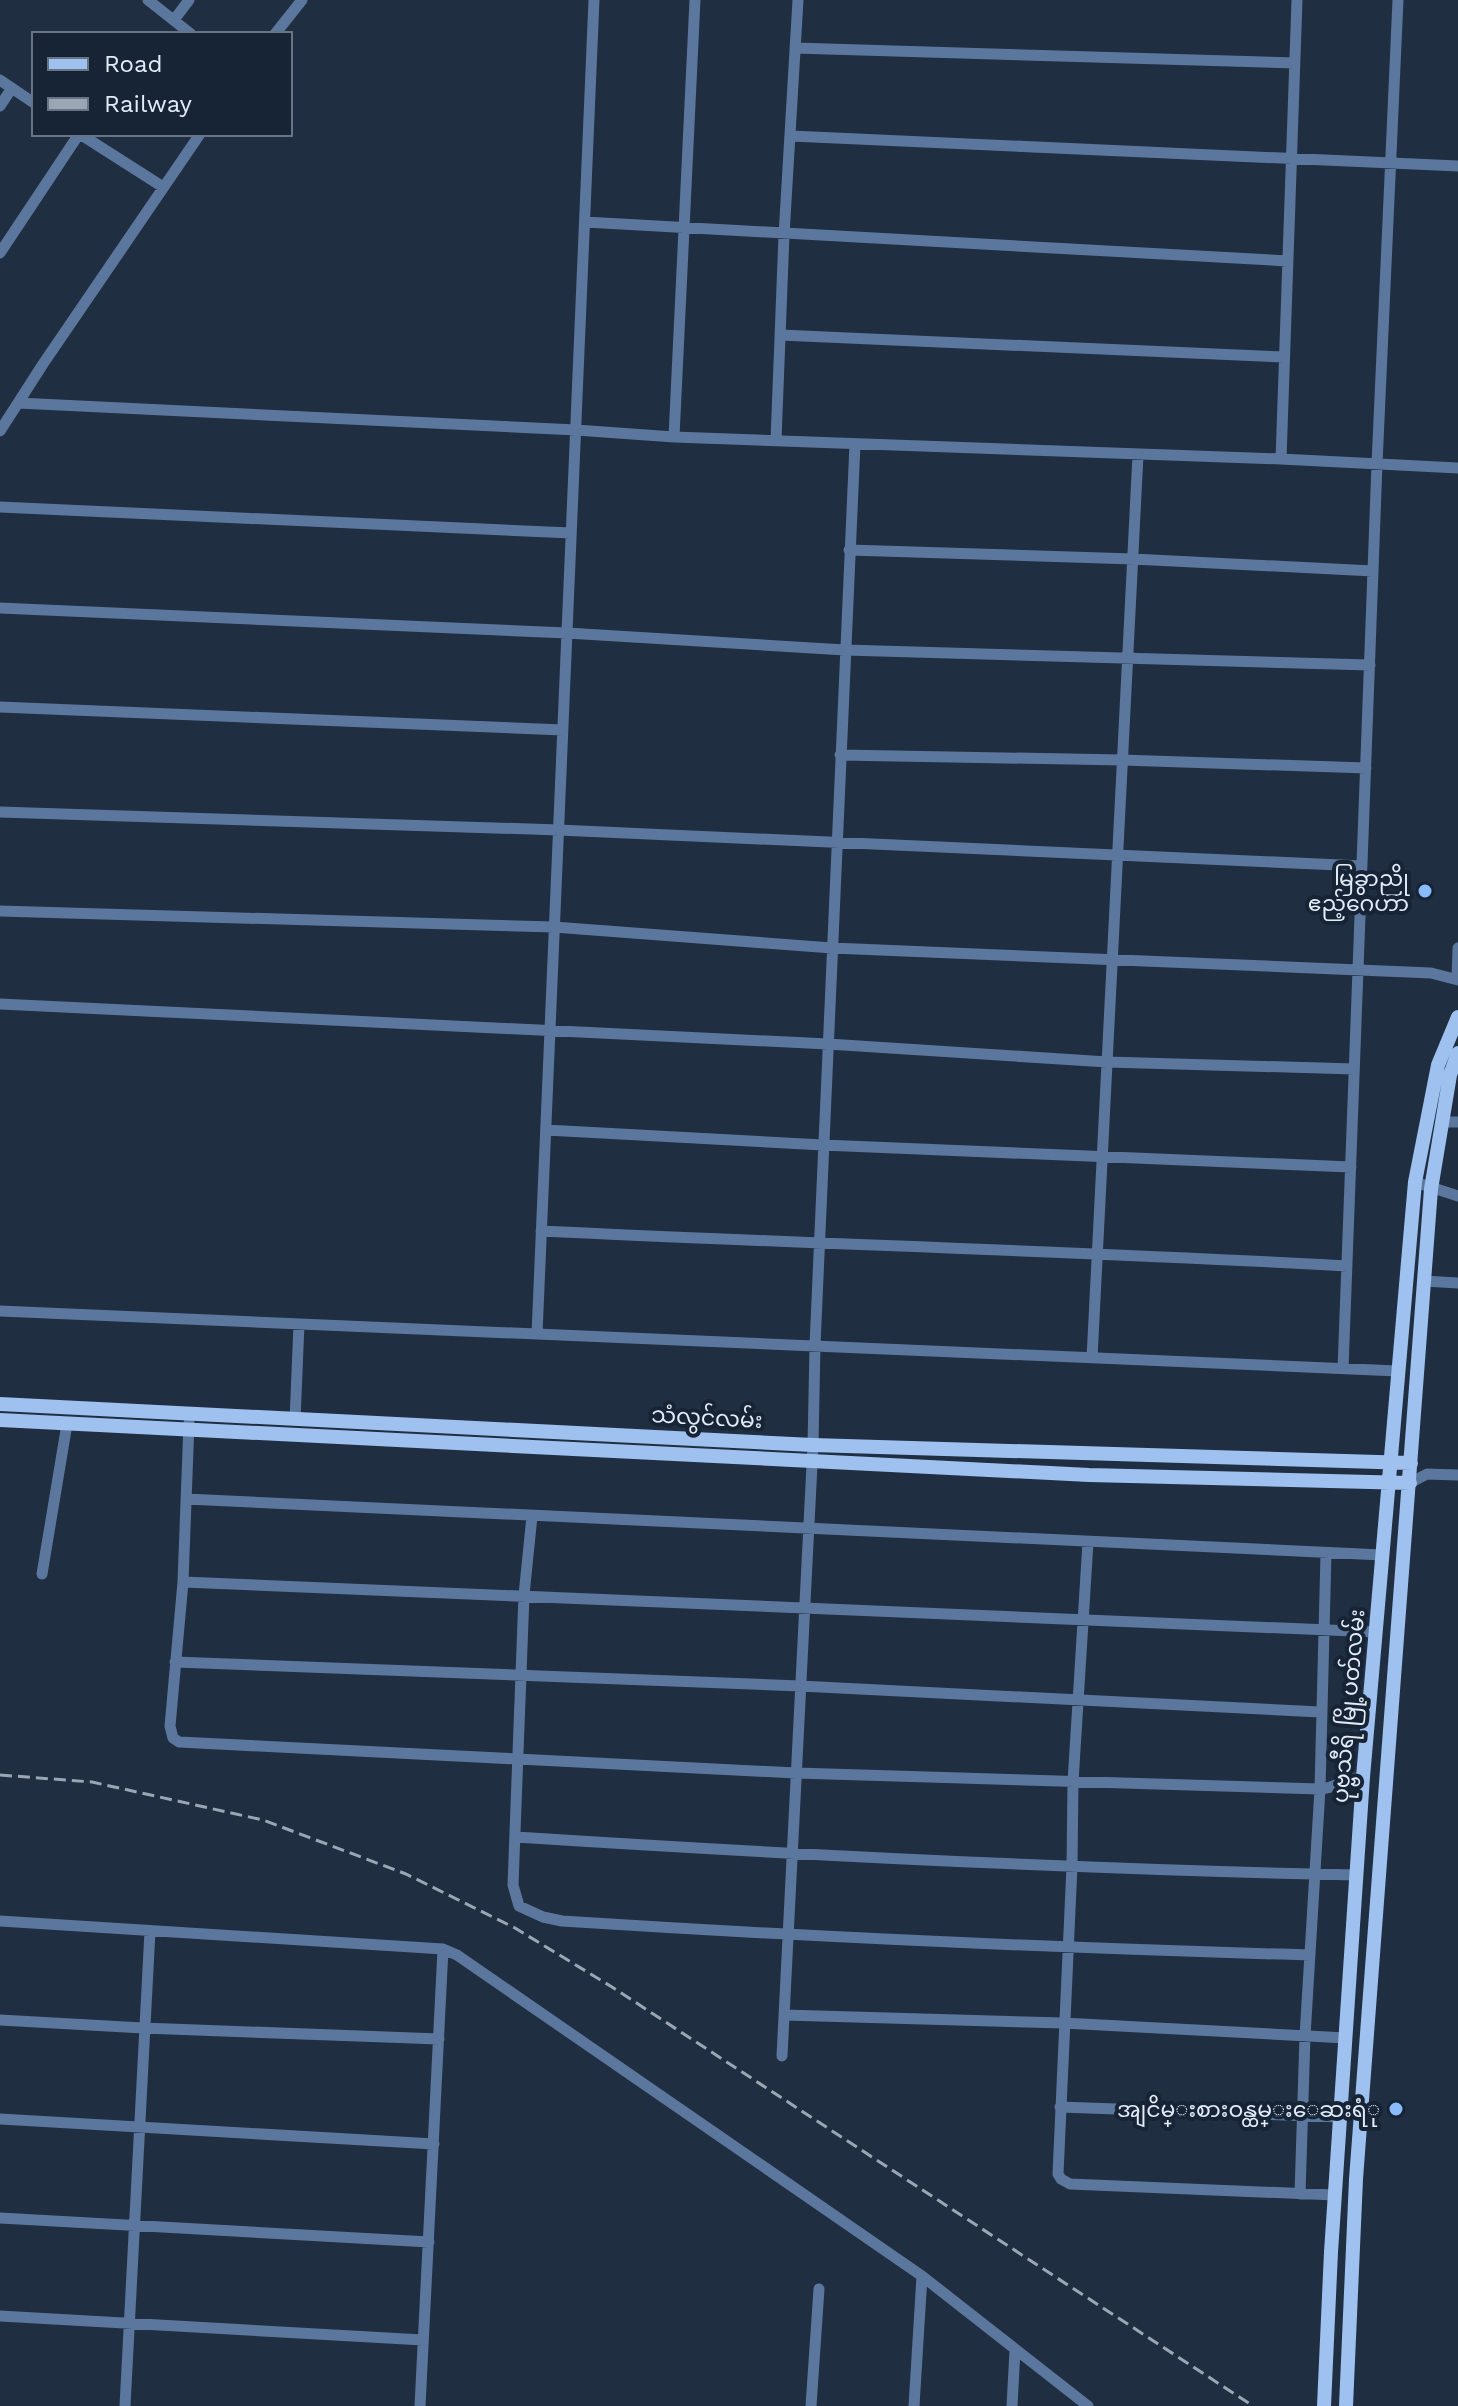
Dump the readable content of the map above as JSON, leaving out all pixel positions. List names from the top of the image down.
{
  "streets": {
    "main road": ["သံလွင်လမ်း", "ပုဗ္ဗသီရိ မြို့ပတ်လမ်း"]
  },
  "crossings": [
    ["သံလွင်လမ်း", "ပုဗ္ဗသီရိ မြို့ပတ်လမ်း"]
  ],
  "places": ["မြခွာညို ဧည့်ဂေဟာ", "အျငိမ္းစားဝန္ထမ္းေဆးရံု"],
  "legend": ["Road", "Railway"]
}
